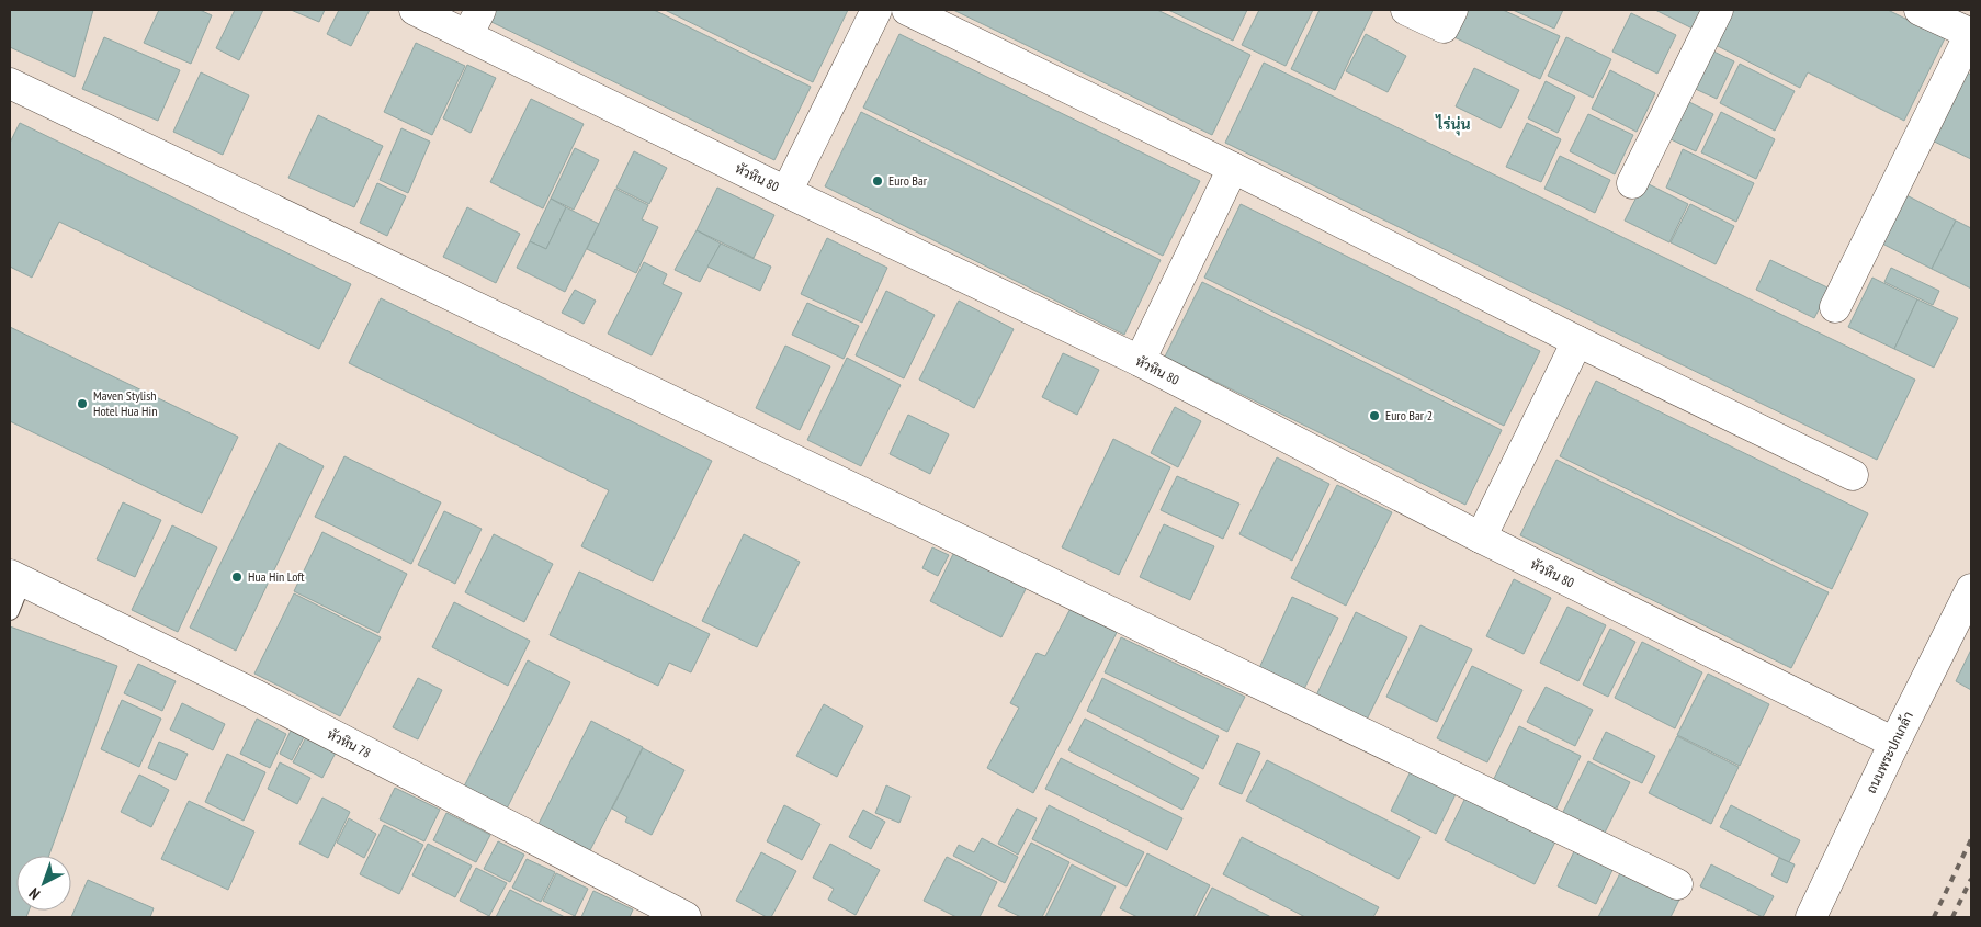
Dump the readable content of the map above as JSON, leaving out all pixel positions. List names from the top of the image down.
{
  "streets": {
    "street": ["หัวหิน 80", "หัวหิน 78", "ถนนพระปกเกล้า"]
  },
  "crossings": [
    ["หัวหิน 80", "ถนนพระปกเกล้า"]
  ],
  "districts": ["ไร่นุ่น"],
  "places": [
    "Euro Bar",
    "Maven Stylish Hotel Hua Hin",
    "Euro Bar 2",
    "Hua Hin Loft"
  ],
  "north": "bottom left"
}
